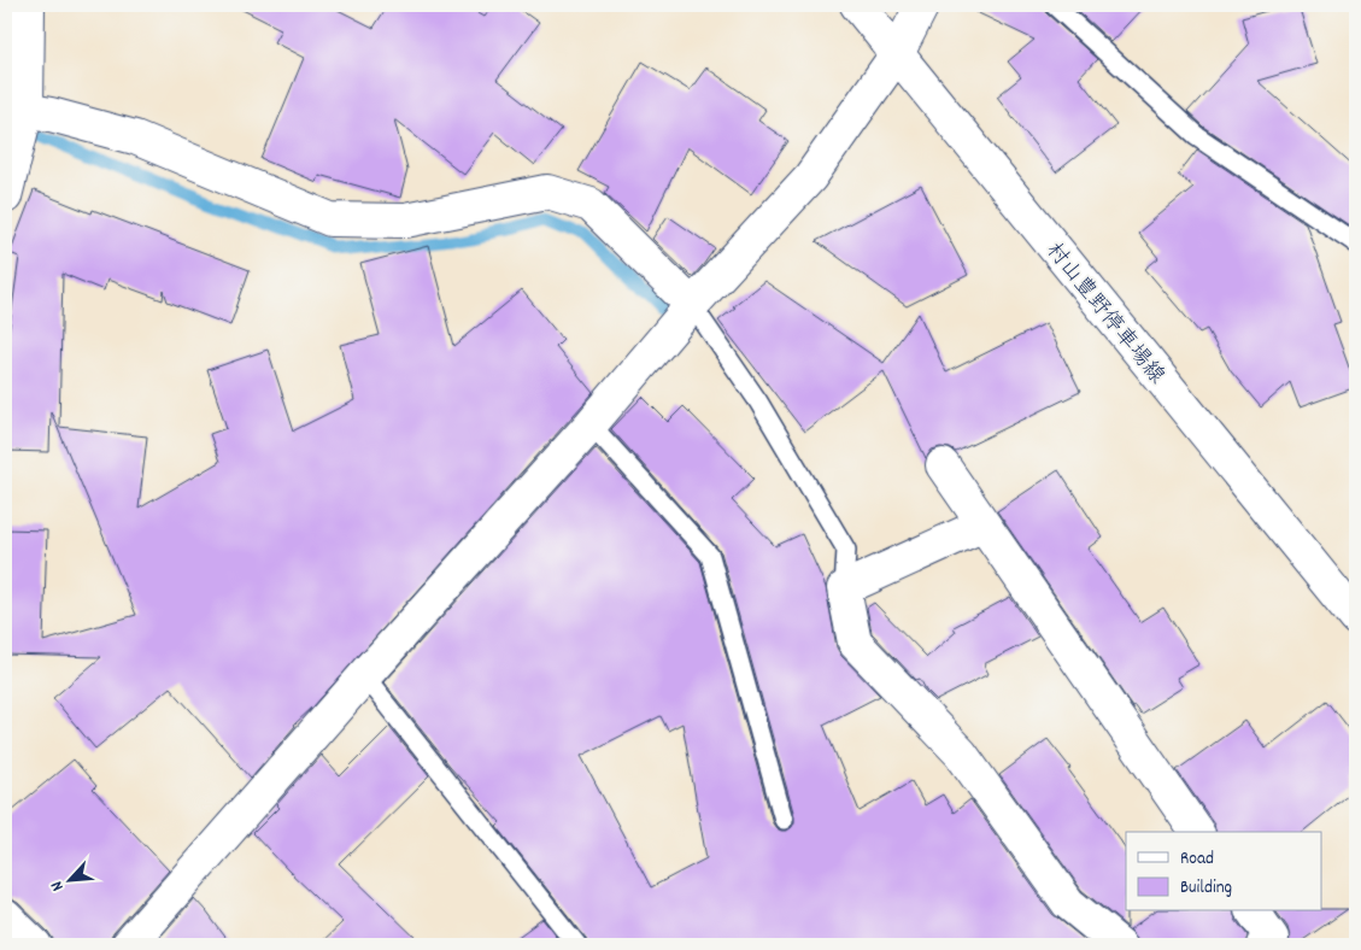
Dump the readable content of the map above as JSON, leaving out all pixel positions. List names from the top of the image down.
{
  "streets": {
    "street": ["村山豊野停車場線"]
  },
  "legend": ["Road", "Building"],
  "north": "bottom left"
}
